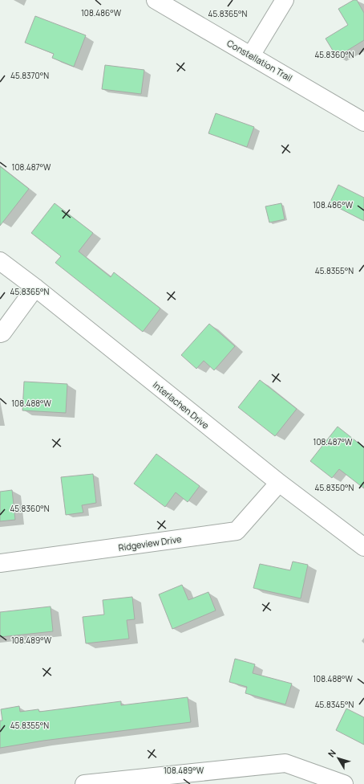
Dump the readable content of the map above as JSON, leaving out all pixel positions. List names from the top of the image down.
{
  "streets": {
    "street": ["Constellation Trail", "Interlachen Drive", "Ridgeview Drive"]
  },
  "crossings": [
    ["Interlachen Drive", "Ridgeview Drive"]
  ],
  "north": "top left",
  "coordinates": [
    "108.486°W",
    "45.8365°N",
    "45.8360°N",
    "45.8370°N",
    "108.487°W",
    "45.8355°N",
    "108.488°W",
    "45.8350°N",
    "108.489°W",
    "45.8345°N"
  ]
}
